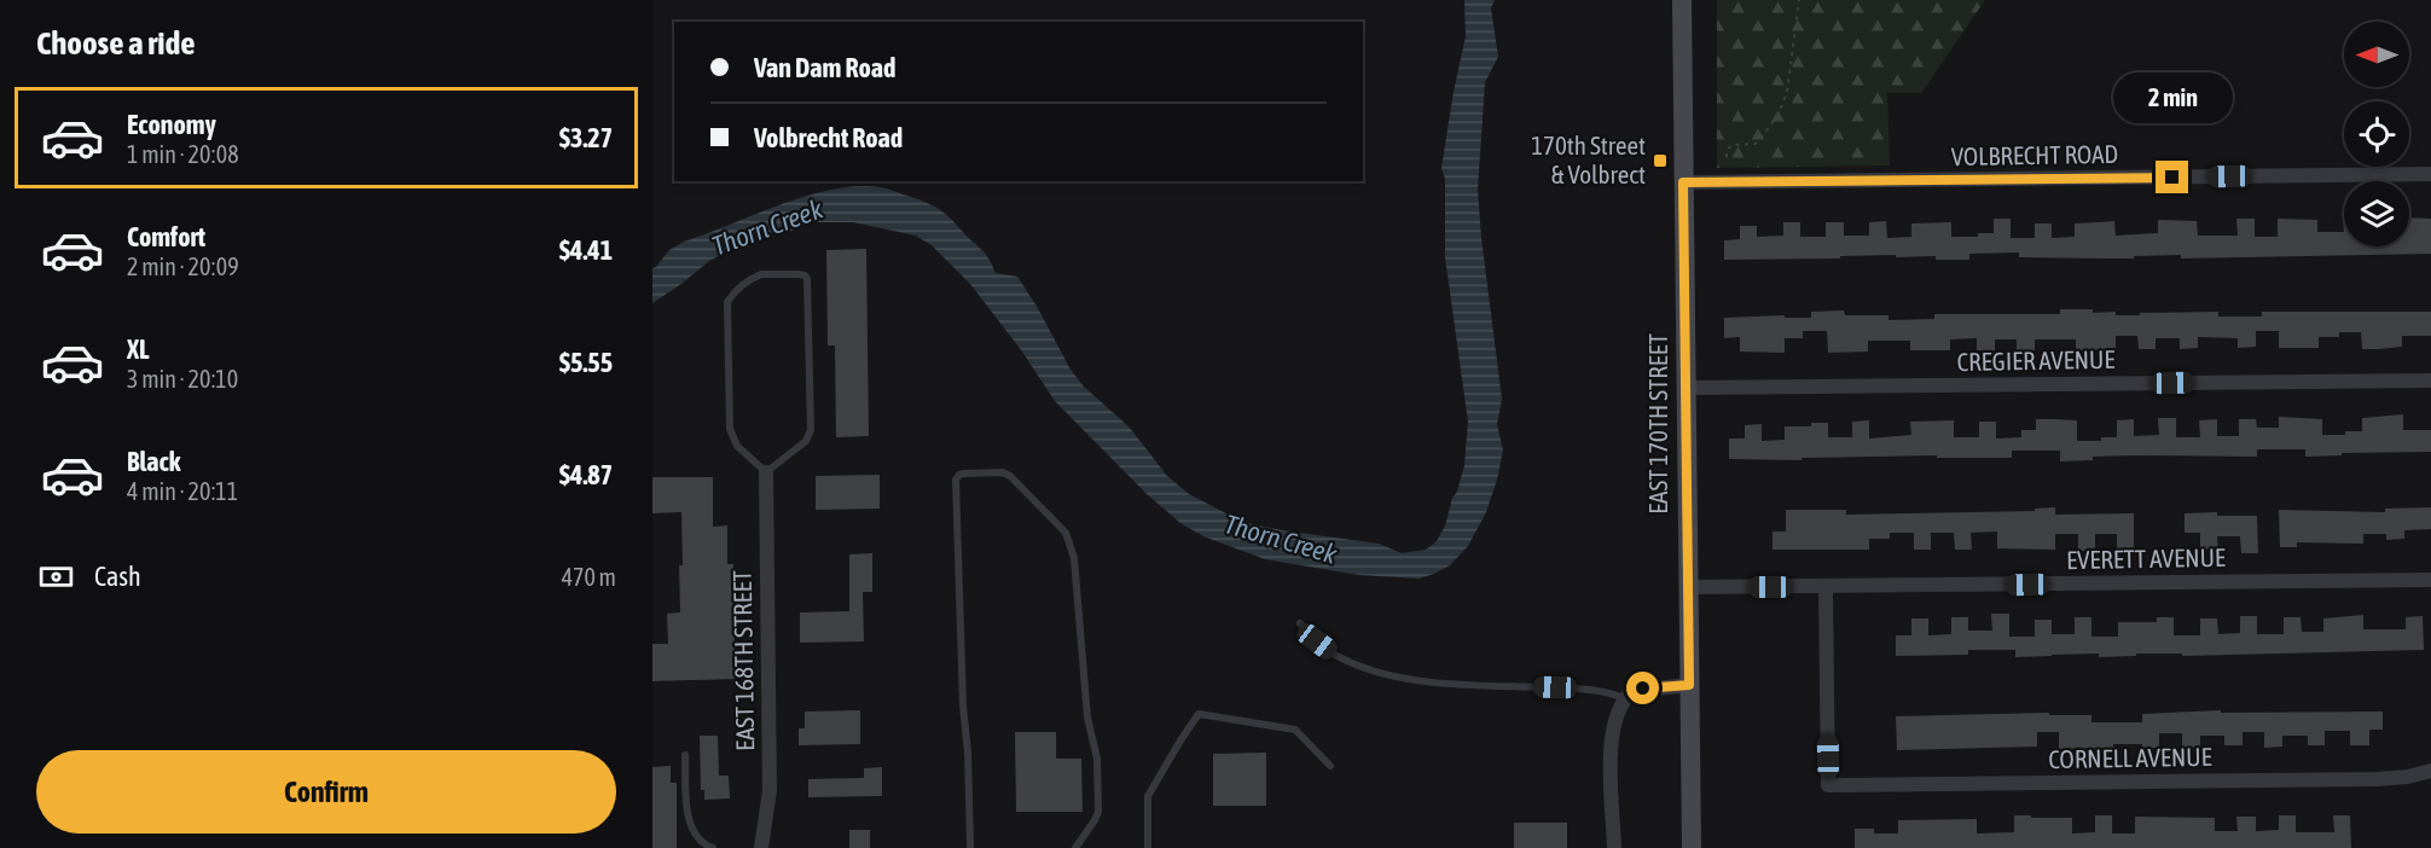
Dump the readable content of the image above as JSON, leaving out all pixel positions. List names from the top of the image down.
{
  "streets": {
    "street": [
      "VOLBRECHT ROAD",
      "CREGIER AVENUE",
      "EAST 170TH STREET",
      "EVERETT AVENUE",
      "EAST 168TH STREET",
      "CORNELL AVENUE"
    ]
  },
  "crossings": [
    ["VOLBRECHT ROAD", "EAST 170TH STREET"],
    ["CREGIER AVENUE", "EAST 170TH STREET"],
    ["EAST 170TH STREET", "EVERETT AVENUE"],
    ["EVERETT AVENUE", "CORNELL AVENUE"]
  ],
  "water": ["Thorn Creek"],
  "places": {
    "transit": ["170th Street & Volbrect"]
  },
  "north": "left",
  "page": {
    "heading": "Choose a ride",
    "banner": ["Van Dam Road", "Volbrecht Road"],
    "bubble": "2 min",
    "list": [
      {
        "name": "Economy",
        "note": "1 min · 20:08",
        "value": "$3.27"
      },
      {
        "name": "Comfort",
        "note": "2 min · 20:09",
        "value": "$4.41"
      },
      {
        "name": "XL",
        "note": "3 min · 20:10",
        "value": "$5.55"
      },
      {
        "name": "Black",
        "note": "4 min · 20:11",
        "value": "$4.87"
      }
    ],
    "pay": ["Cash", "470 m"],
    "buttons": "Confirm"
  }
}
